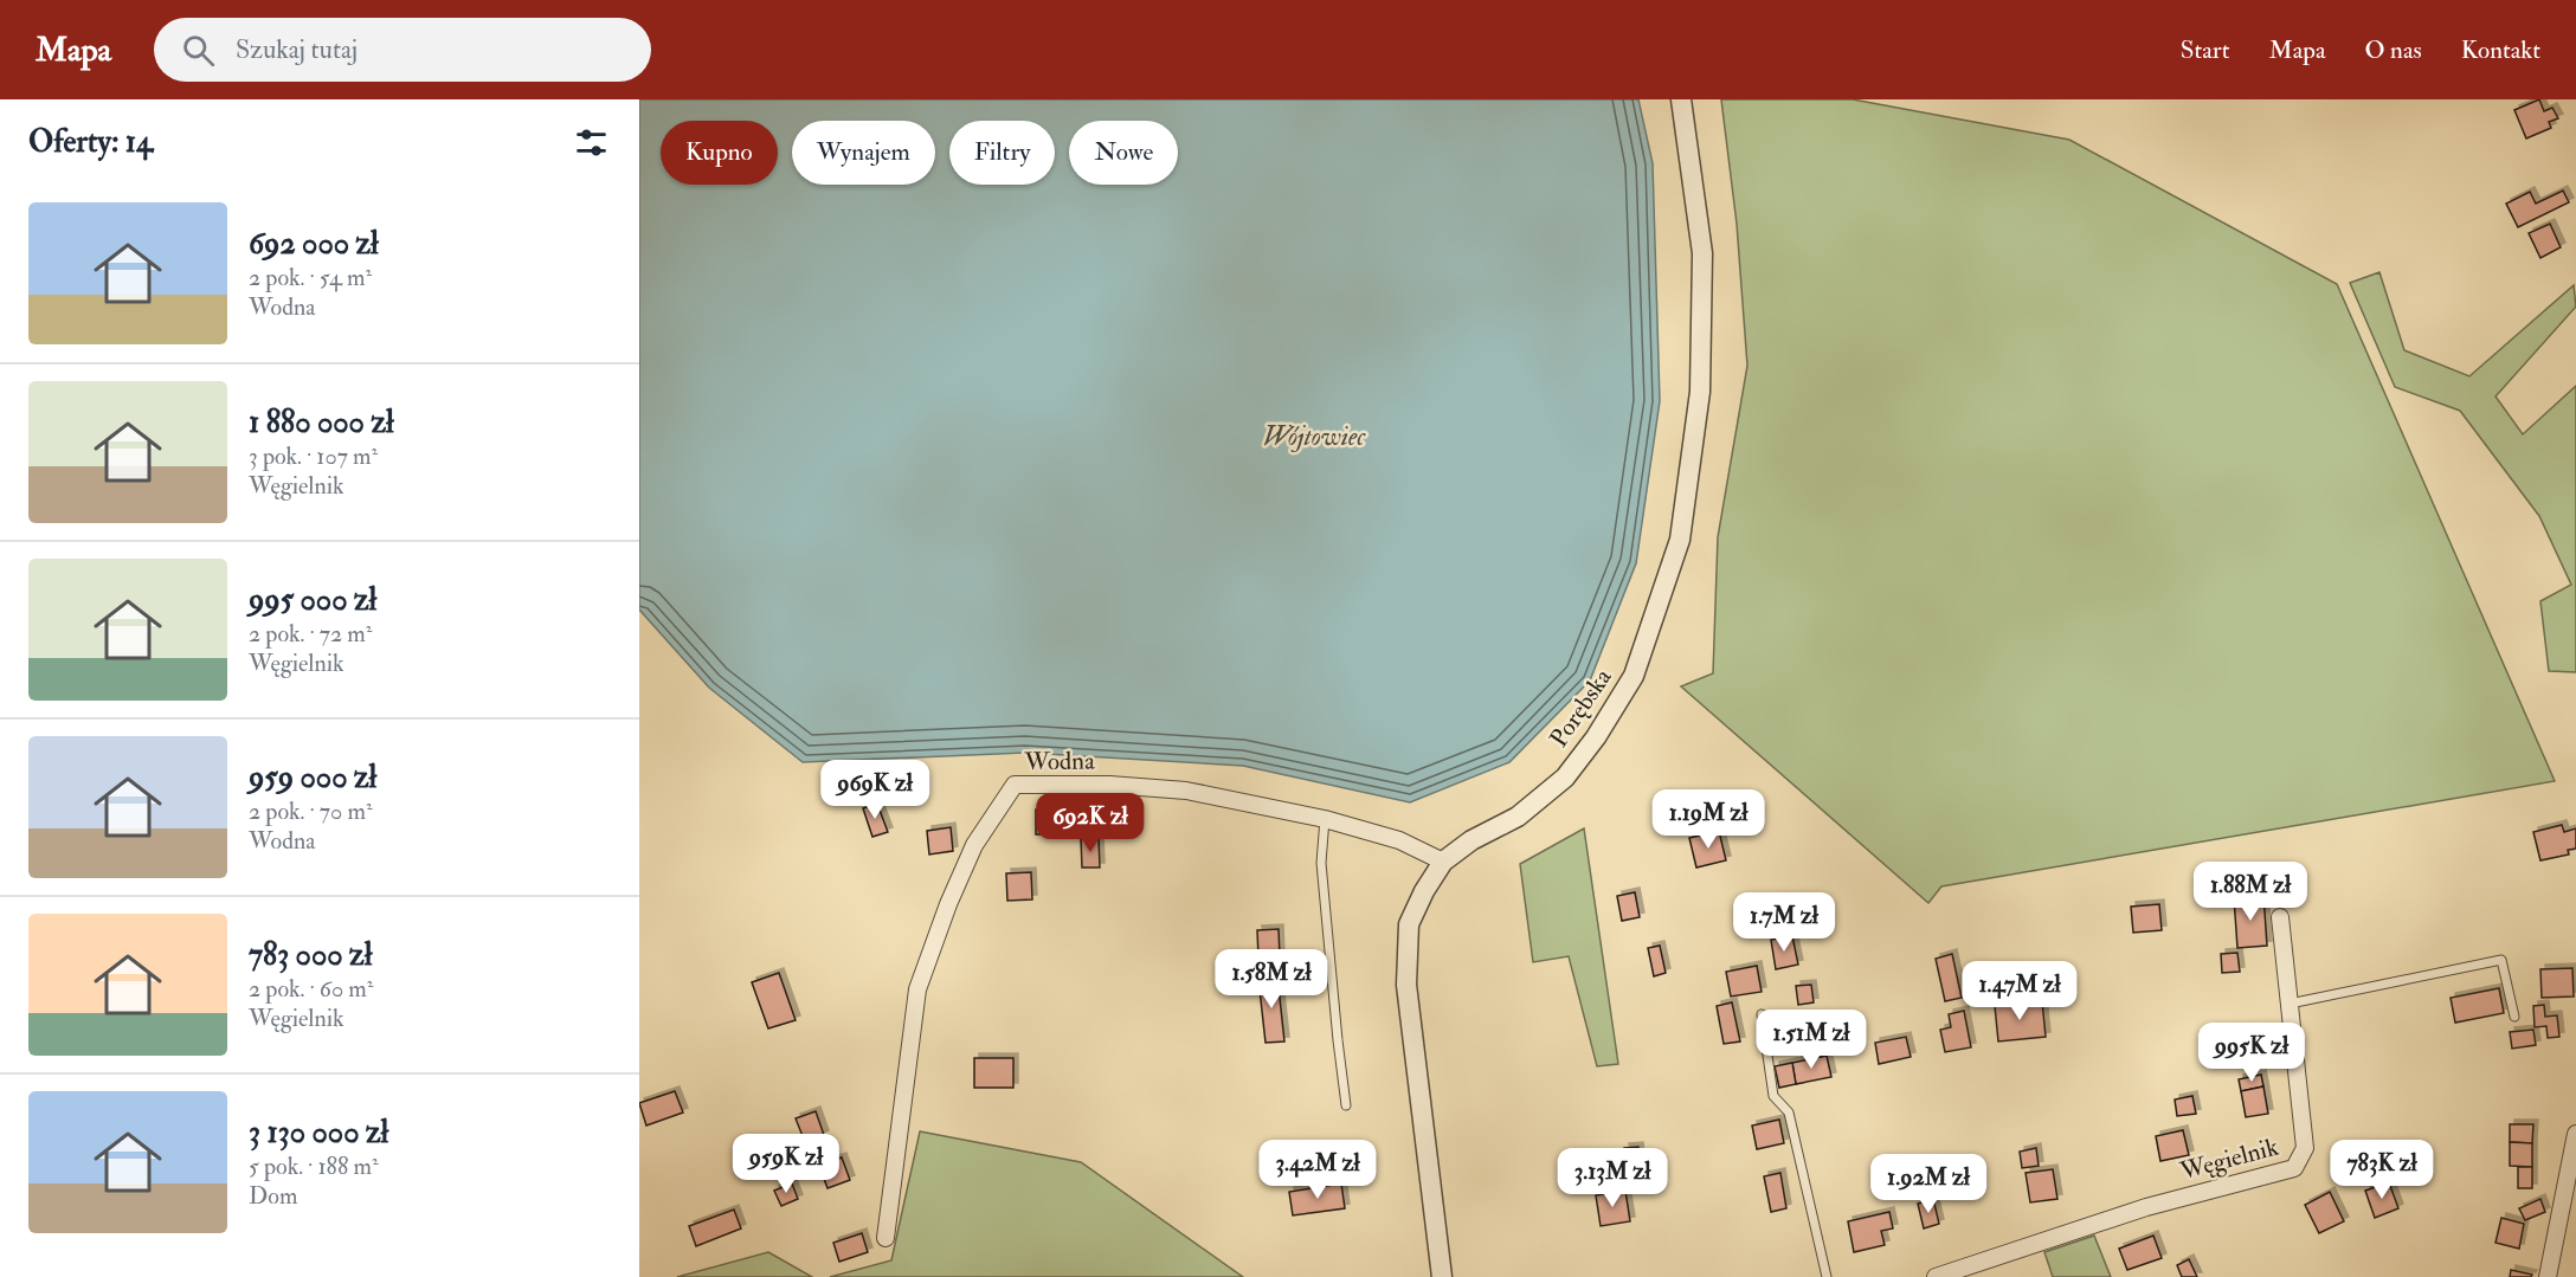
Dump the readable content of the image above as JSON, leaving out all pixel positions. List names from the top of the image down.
{
  "streets": {
    "street": ["Porębska", "Wodna", "Węgielnik"]
  },
  "crossings": [
    ["Porębska", "Wodna"]
  ],
  "water": ["Wójtowiec"],
  "page": {
    "header": "Mapa",
    "search": "Szukaj tutaj",
    "nav": [
      "Start",
      "Mapa",
      "O nas",
      "Kontakt"
    ],
    "heading": "Oferty: 14",
    "chip": [
      "Kupno",
      "Wynajem",
      "Filtry",
      "Nowe"
    ],
    "list": [
      {
        "name": "692 000 zł",
        "note": "2 pok. · 54 m² · Wodna"
      },
      {
        "name": "1 880 000 zł",
        "note": "3 pok. · 107 m² · Węgielnik"
      },
      {
        "name": "995 000 zł",
        "note": "2 pok. · 72 m² · Węgielnik"
      },
      {
        "name": "959 000 zł",
        "note": "2 pok. · 70 m² · Wodna"
      },
      {
        "name": "783 000 zł",
        "note": "2 pok. · 60 m² · Węgielnik"
      },
      {
        "name": "3 130 000 zł",
        "note": "5 pok. · 188 m² · Dom"
      }
    ],
    "price": [
      "969K zł",
      "1.19M zł",
      "692K zł",
      "1.88M zł",
      "1.7M zł",
      "1.58M zł",
      "1.47M zł",
      "1.51M zł",
      "995K zł",
      "959K zł",
      "3.42M zł",
      "783K zł",
      "3.13M zł",
      "1.92M zł"
    ]
  }
}
